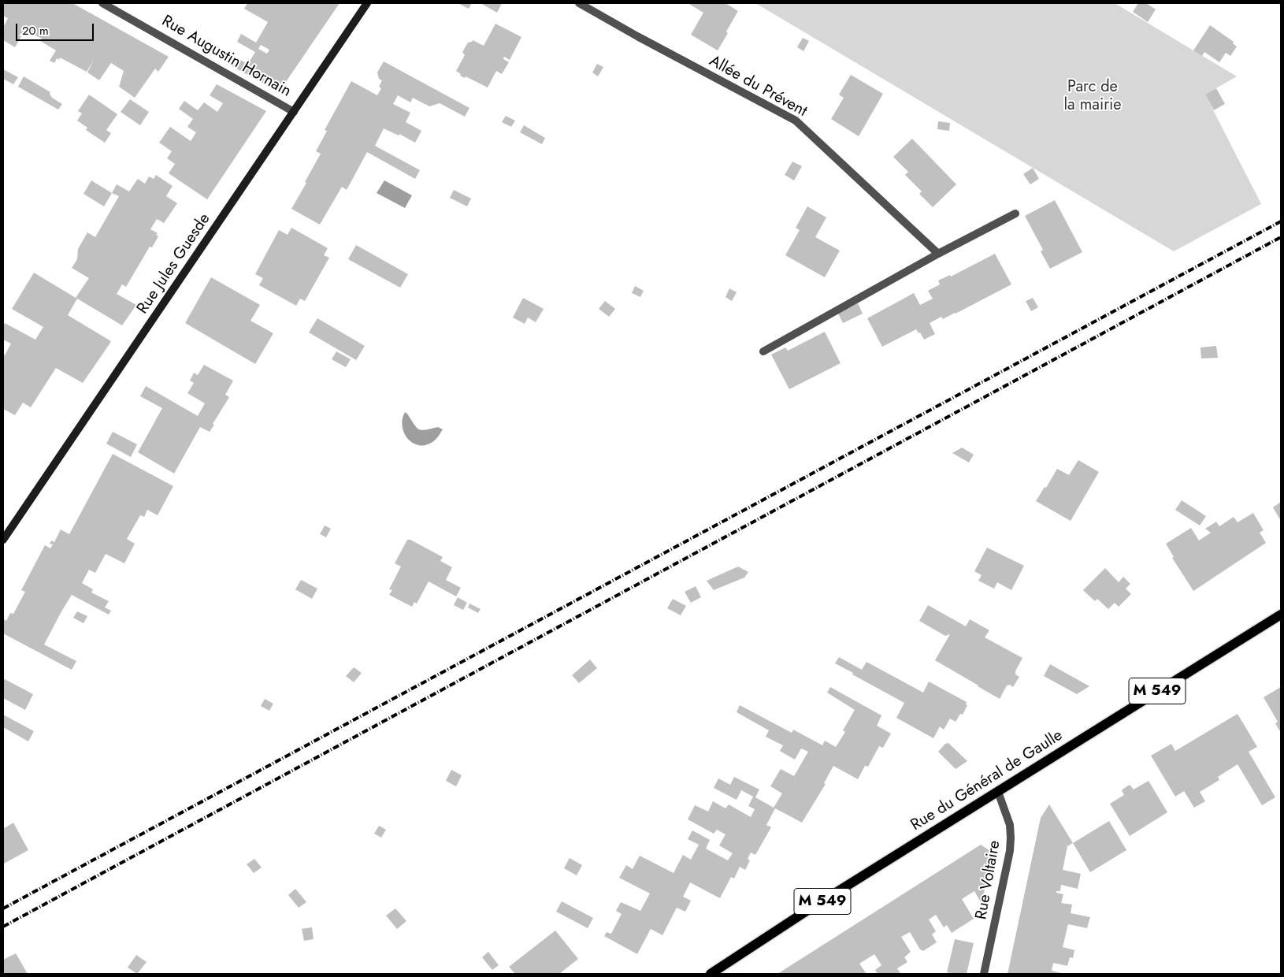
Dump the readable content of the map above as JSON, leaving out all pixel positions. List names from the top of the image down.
{
  "streets": {
    "main road": ["Rue Jules Guesde", "M 549", "Rue du Général de Gaulle"],
    "street": ["Rue Augustin Hornain", "Allée du Prévent", "Rue Voltaire"]
  },
  "crossings": [
    ["Rue Augustin Hornain", "Rue Jules Guesde"],
    ["Rue du Général de Gaulle", "Rue Voltaire"]
  ],
  "parks": ["Parc de la mairie"],
  "scale_bar": "20 m"
}
